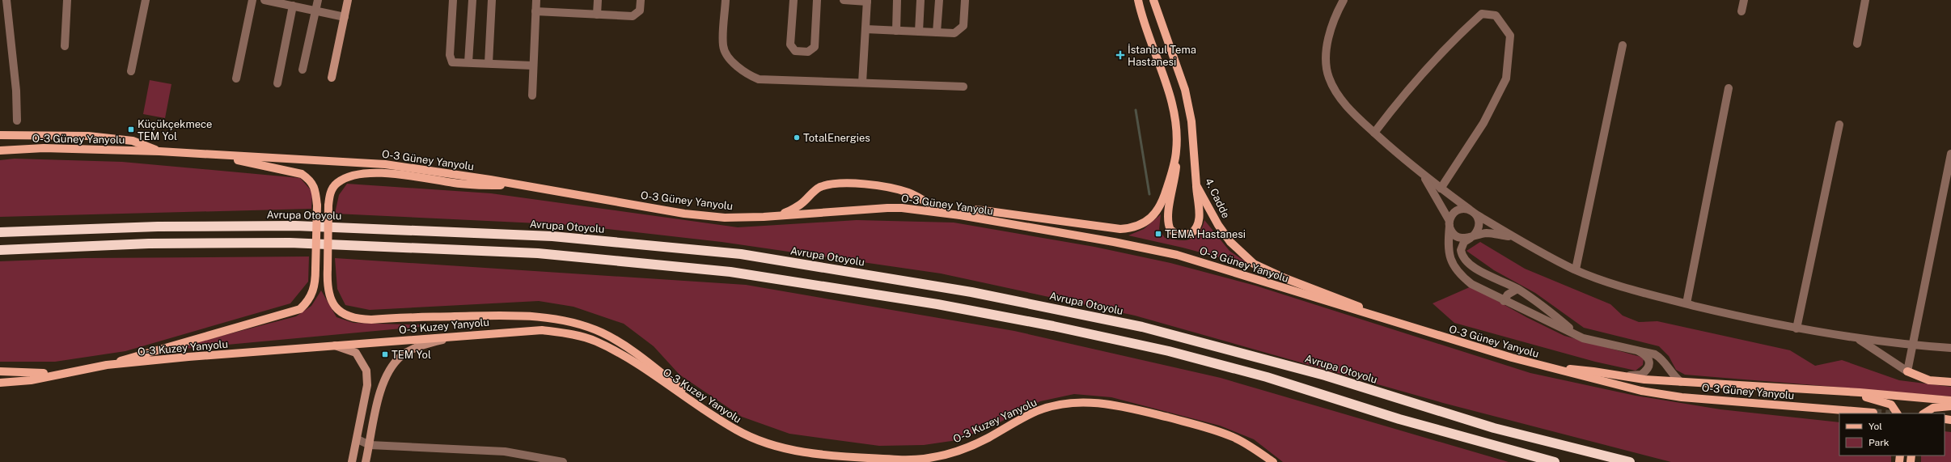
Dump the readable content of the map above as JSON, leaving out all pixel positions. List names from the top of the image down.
{
  "streets": {
    "highway": ["Avrupa Otoyolu"],
    "main road": ["O-3 Güney Yanyolu", "4. Cadde", "O-3 Kuzey Yanyolu"]
  },
  "crossings": [
    ["O-3 Güney Yanyolu", "4. Cadde"]
  ],
  "places": {
    "health": ["İstanbul Tema Hastanesi"],
    "transit": ["Küçükçekmece TEM Yol", "TEMA Hastanesi", "TEM Yol"],
    "other": ["TotalEnergies"]
  },
  "legend": ["Yol", "Park"]
}
